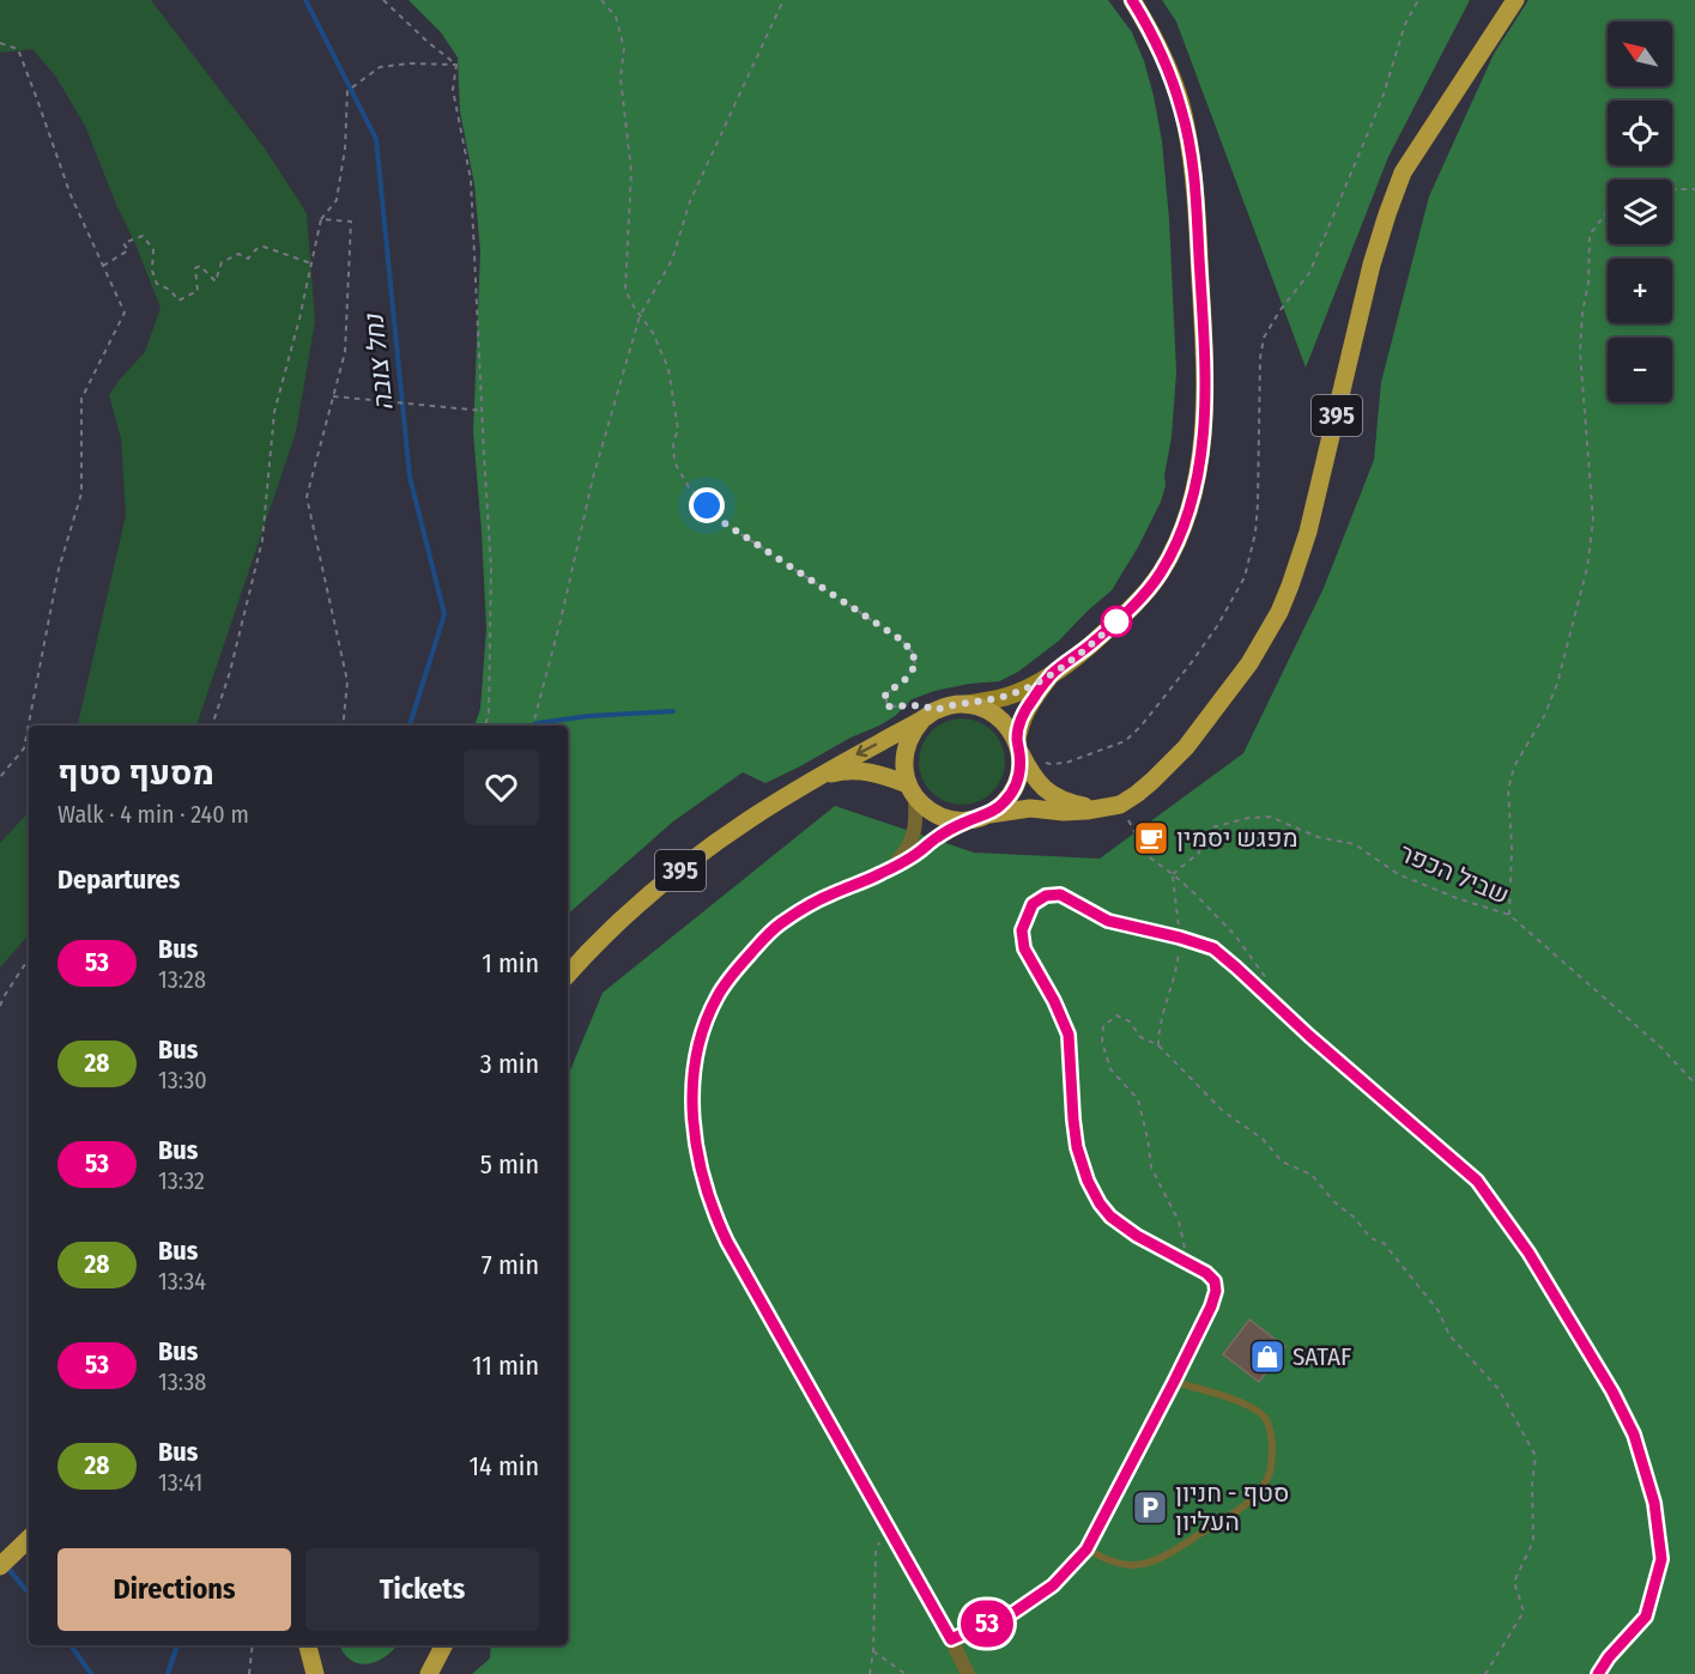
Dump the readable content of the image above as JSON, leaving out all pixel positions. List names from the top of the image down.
{
  "streets": {
    "main road": ["395"],
    "path": ["שביל הכפר"]
  },
  "water": ["נחל צובה"],
  "places": {
    "cafe": ["מפגש יסמין"],
    "shop": ["SATAF"],
    "parking": ["סטף - חניון העליון"]
  },
  "lines": ["bus line 53"],
  "north": "top left",
  "page": {
    "on_map": "53",
    "map_buttons": ["+", "−"],
    "heading": [
      ["מסעף סטף", "Walk · 4 min · 240 m"],
      "Departures"
    ],
    "list": [
      {
        "mark": "53",
        "name": "Bus",
        "note": "13:28",
        "value": "1 min"
      },
      {
        "mark": "28",
        "name": "Bus",
        "note": "13:30",
        "value": "3 min"
      },
      {
        "mark": "53",
        "name": "Bus",
        "note": "13:32",
        "value": "5 min"
      },
      {
        "mark": "28",
        "name": "Bus",
        "note": "13:34",
        "value": "7 min"
      },
      {
        "mark": "53",
        "name": "Bus",
        "note": "13:38",
        "value": "11 min"
      },
      {
        "mark": "28",
        "name": "Bus",
        "note": "13:41",
        "value": "14 min"
      }
    ],
    "buttons": ["Directions", "Tickets"]
  }
}
